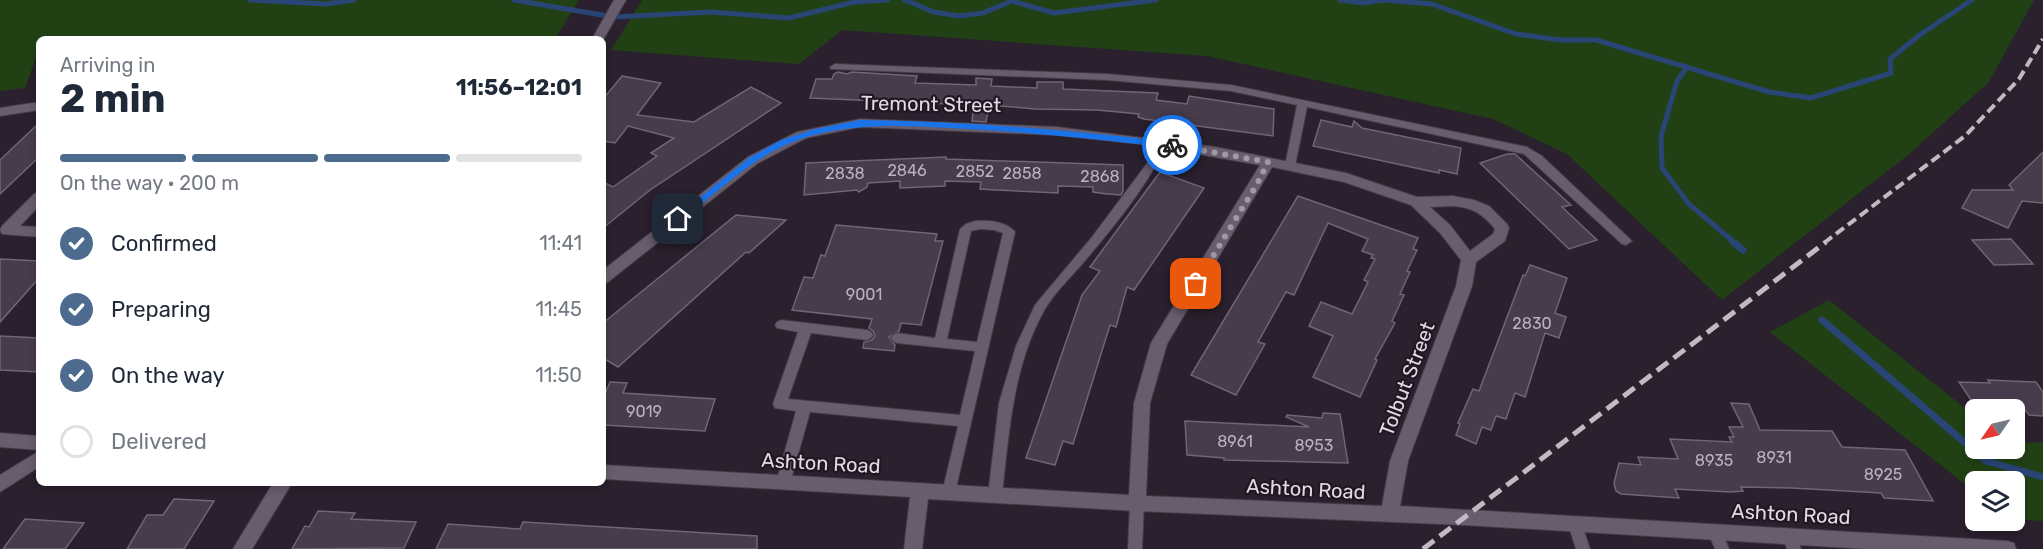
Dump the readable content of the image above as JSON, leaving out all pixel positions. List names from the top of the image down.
{
  "streets": {
    "street": ["Tremont Street", "Tolbut Street", "Ashton Road"]
  },
  "crossings": [
    ["Tolbut Street", "Ashton Road"]
  ],
  "house_numbers": [
    "2846",
    "2852",
    "2838",
    "2858",
    "2868",
    "9001",
    "2830",
    "9019",
    "8961",
    "8953",
    "8931",
    "8935",
    "8925"
  ],
  "north": "bottom left",
  "page": {
    "heading": ["2 min", "Arriving in", "11:56–12:01"],
    "bar": "On the way · 200 m",
    "list": [
      ["Confirmed", "11:41"],
      ["Preparing", "11:45"],
      ["On the way", "11:50"],
      "Delivered"
    ]
  }
}
